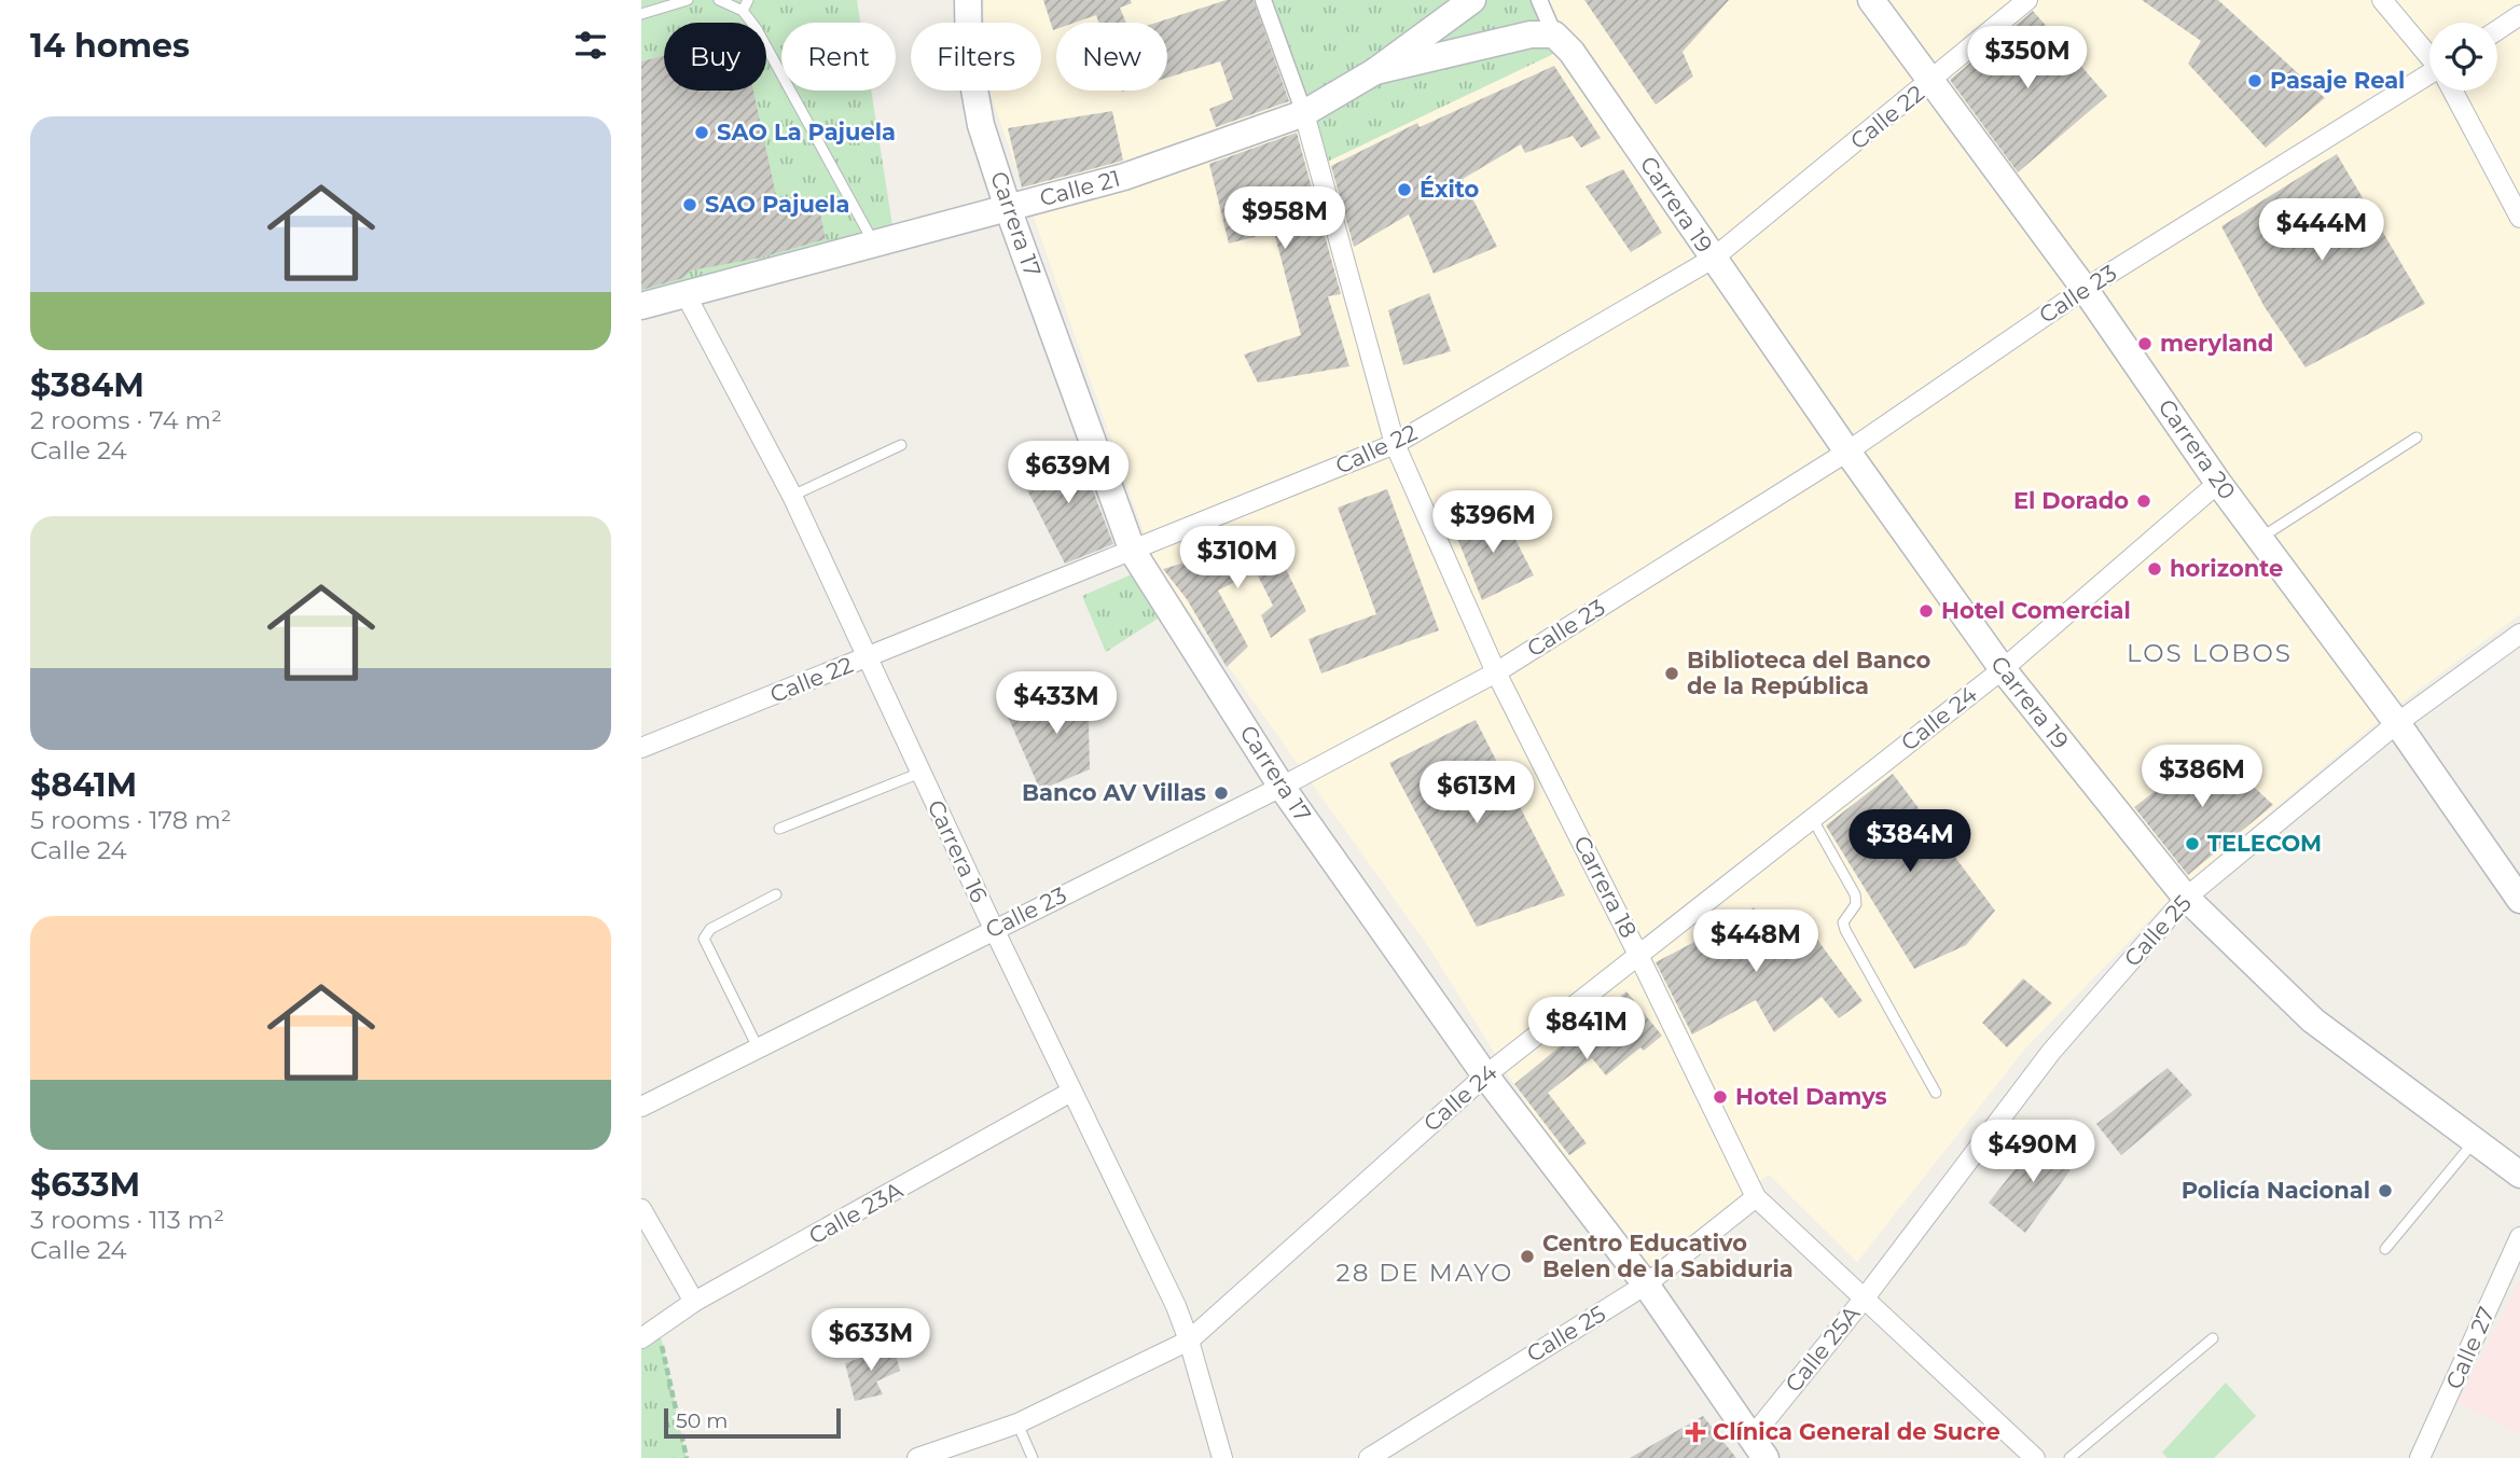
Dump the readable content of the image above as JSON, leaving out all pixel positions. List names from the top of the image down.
{
  "streets": {
    "main road": [
      "Calle 21",
      "Carrera 19",
      "Carrera 17",
      "Carrera 20"
    ],
    "street": [
      "Calle 22",
      "Calle 23",
      "Calle 24",
      "Carrera 16",
      "Carrera 18",
      "Calle 25",
      "Calle 23A",
      "Calle 27",
      "Calle 25A"
    ]
  },
  "crossings": [
    ["Calle 22", "Carrera 19"],
    ["Calle 22", "Carrera 17"],
    ["Calle 22", "Carrera 20"],
    ["Calle 22", "Carrera 16"],
    ["Calle 22", "Carrera 18"],
    ["Calle 21", "Carrera 19"],
    ["Calle 21", "Carrera 17"],
    ["Calle 21", "Carrera 16"],
    ["Calle 21", "Carrera 18"],
    ["Carrera 19", "Calle 23"],
    ["Carrera 19", "Calle 24"],
    ["Carrera 19", "Calle 25"],
    ["Carrera 17", "Calle 23"],
    ["Carrera 17", "Calle 24"],
    ["Carrera 17", "Calle 25"],
    ["Carrera 17", "Calle 25A"],
    ["Calle 23", "Carrera 20"],
    ["Calle 23", "Carrera 16"],
    ["Calle 23", "Carrera 18"],
    ["Carrera 20", "Calle 24"],
    ["Carrera 20", "Calle 25"],
    ["Calle 24", "Carrera 16"],
    ["Calle 24", "Carrera 18"],
    ["Carrera 16", "Calle 23A"],
    ["Carrera 18", "Calle 25"],
    ["Carrera 18", "Calle 25A"],
    ["Calle 25", "Calle 25A"]
  ],
  "districts": ["LOS LOBOS", "28 DE MAYO"],
  "places": {
    "other": [
      "Pasaje Real",
      "SAO La Pajuela",
      "Éxito",
      "SAO Pajuela",
      "meryland",
      "El Dorado",
      "horizonte",
      "Hotel Comercial",
      "Biblioteca del Banco de la República",
      "Banco AV Villas",
      "TELECOM",
      "Hotel Damys",
      "Policía Nacional",
      "Centro Educativo Belen de la Sabiduria"
    ],
    "health": ["Clínica General de Sucre"]
  },
  "scale_bar": "50 m",
  "page": {
    "heading": "14 homes",
    "chip": [
      "Buy",
      "Rent",
      "Filters",
      "New"
    ],
    "price": [
      "$350M",
      "$958M",
      "$444M",
      "$639M",
      "$396M",
      "$310M",
      "$433M",
      "$386M",
      "$613M",
      "$384M",
      "$448M",
      "$841M",
      "$490M",
      "$633M"
    ],
    "list": [
      {
        "name": "$384M",
        "note": "2 rooms · 74 m² · Calle 24"
      },
      {
        "name": "$841M",
        "note": "5 rooms · 178 m² · Calle 24"
      },
      {
        "name": "$633M",
        "note": "3 rooms · 113 m² · Calle 24"
      }
    ],
    "scale": "50 m"
  }
}
